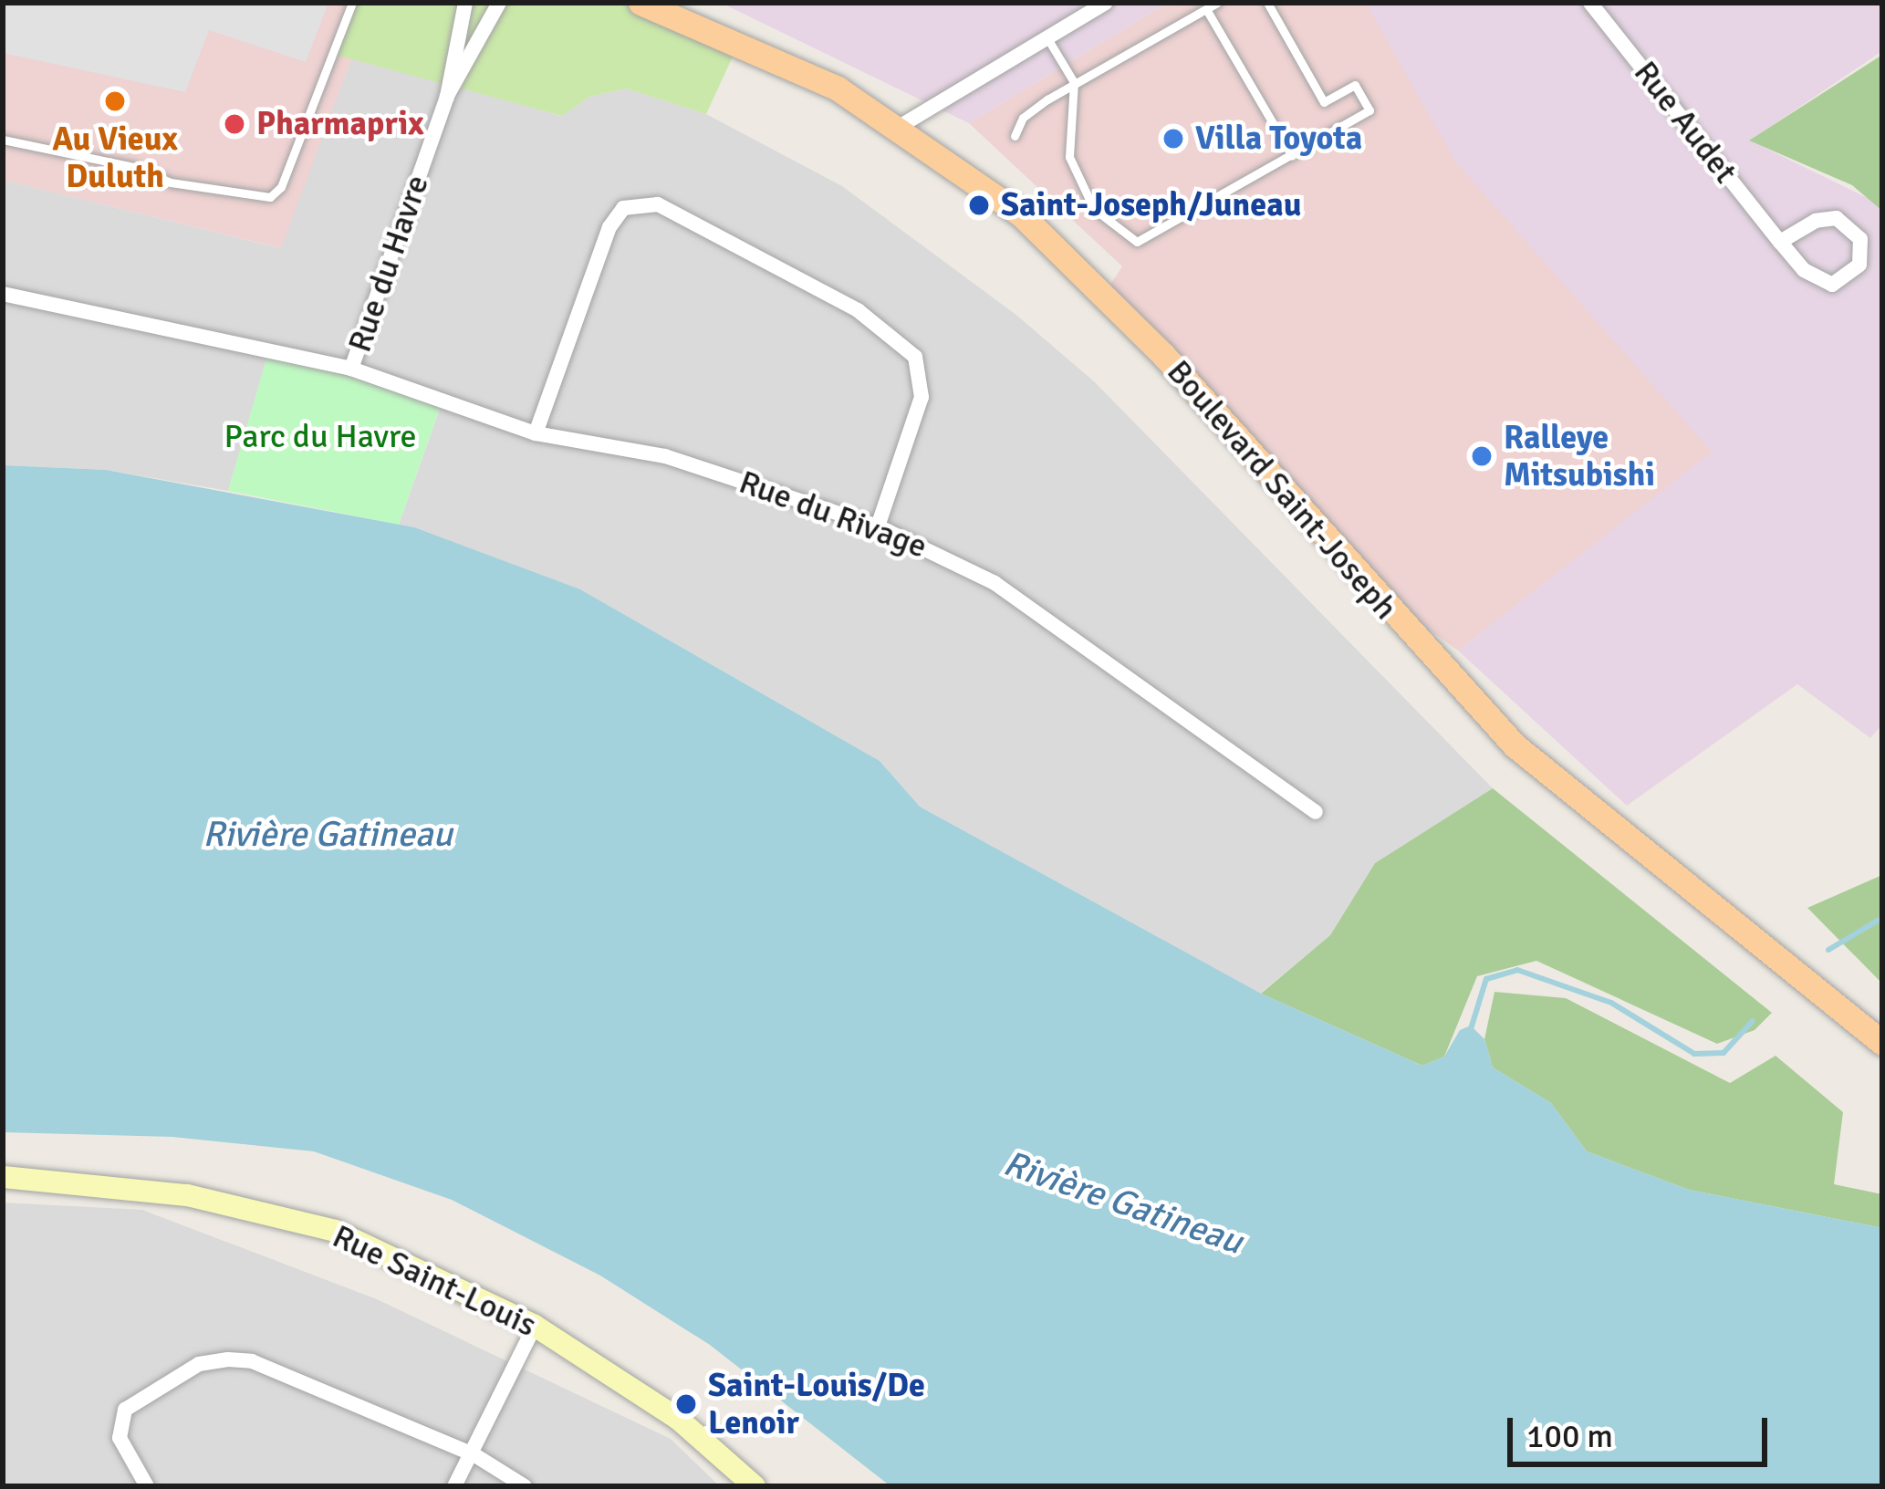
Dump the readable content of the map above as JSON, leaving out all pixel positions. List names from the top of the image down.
{
  "streets": {
    "main road": ["Boulevard Saint-Joseph", "Rue Saint-Louis"],
    "street": ["Rue Audet", "Rue du Havre", "Rue du Rivage"]
  },
  "crossings": [
    ["Rue du Havre", "Rue du Rivage"]
  ],
  "water": ["Rivière Gatineau"],
  "parks": ["Parc du Havre"],
  "places": [
    "Au Vieux Duluth",
    "Pharmaprix",
    "Villa Toyota",
    "Saint-Joseph/Juneau",
    "Ralleye Mitsubishi",
    "Saint-Louis/De Lenoir"
  ],
  "scale_bar": "100 m"
}
